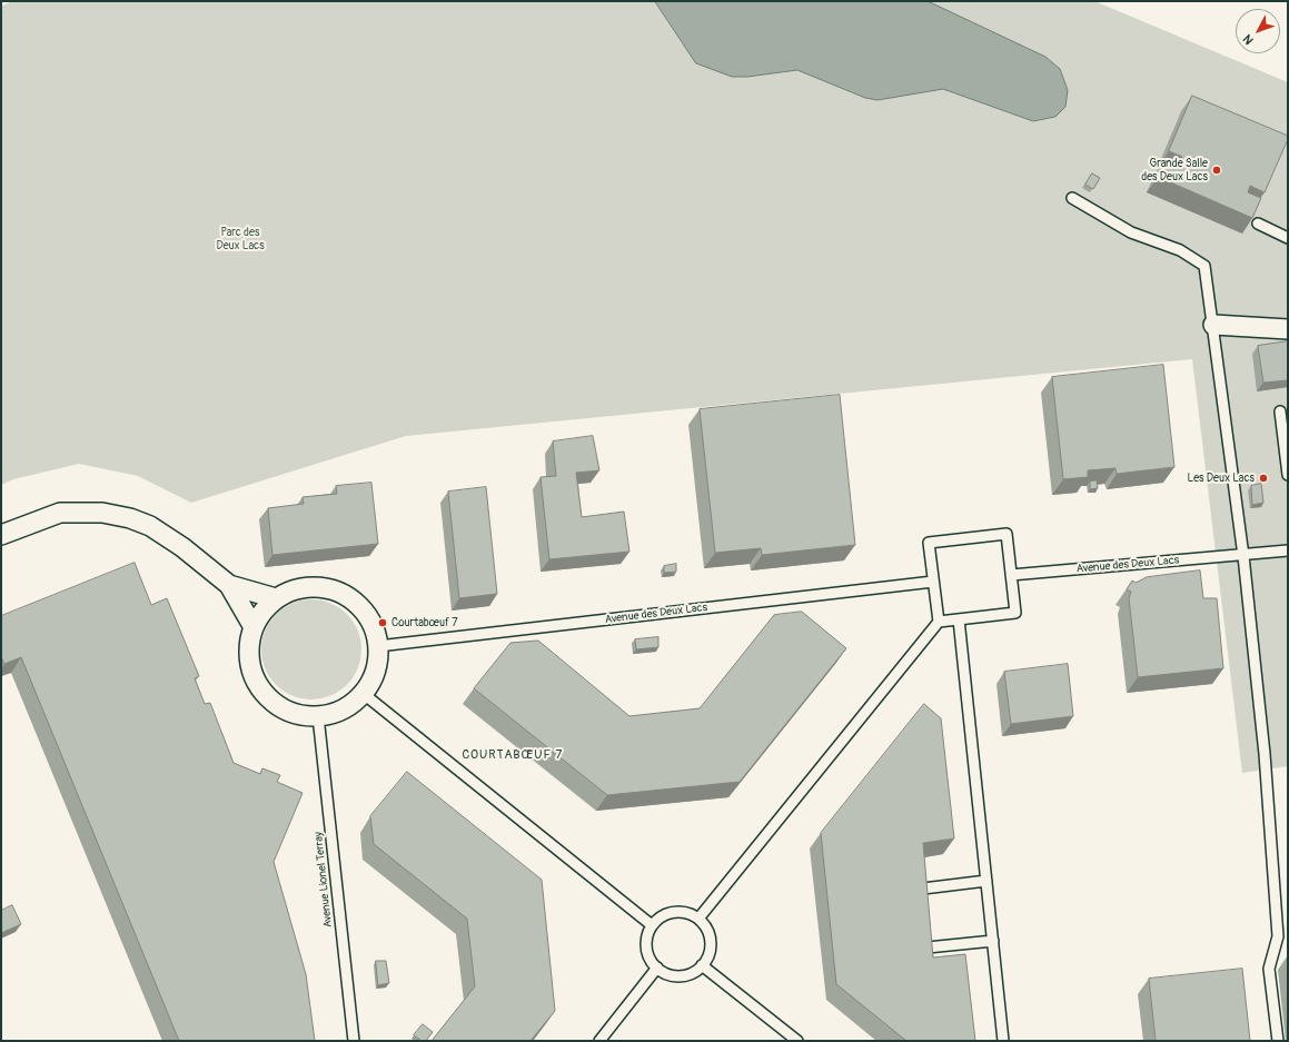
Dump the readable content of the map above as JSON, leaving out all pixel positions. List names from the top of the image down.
{
  "streets": {
    "lane": ["Avenue des Deux Lacs", "Avenue Lionel Terray"]
  },
  "crossings": [
    ["Avenue des Deux Lacs", "Avenue Lionel Terray"]
  ],
  "districts": ["COURTABŒUF 7"],
  "parks": ["Parc des Deux Lacs"],
  "places": ["Grande Salle des Deux Lacs", "Les Deux Lacs", "Courtabœuf 7"],
  "north": "bottom left"
}
